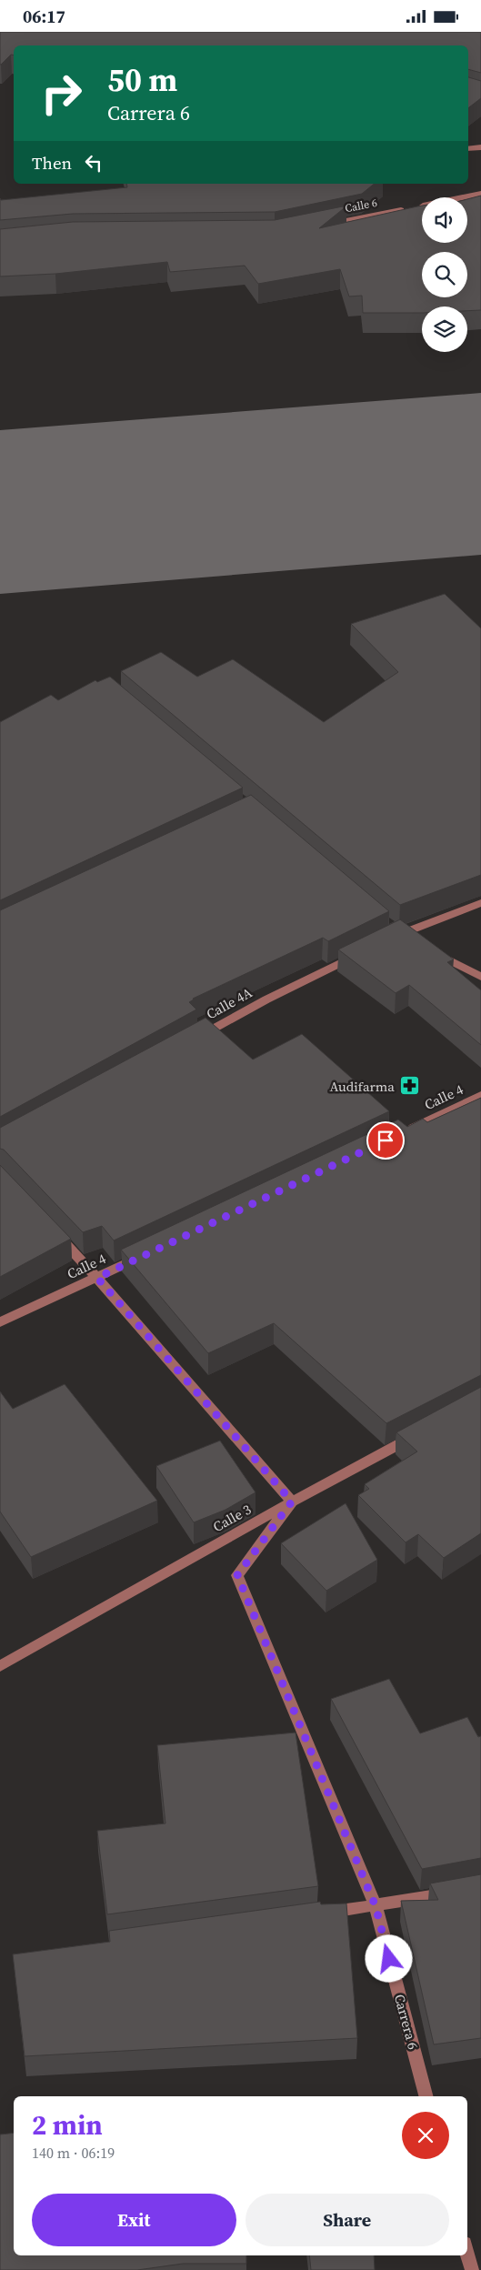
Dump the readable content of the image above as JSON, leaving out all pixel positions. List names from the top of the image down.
{
  "streets": {
    "street": [
      "Calle 6",
      "Calle 4A",
      "Calle 4",
      "Calle 3",
      "Carrera 6"
    ]
  },
  "crossings": [
    ["Calle 3", "Carrera 6"]
  ],
  "places": {
    "pharmacy": ["Audifarma"]
  },
  "page": {
    "status": "06:17",
    "turn": ["50 m", "Carrera 6"],
    "then": "Then",
    "heading": ["2 min", "140 m · 06:19"],
    "buttons": ["Exit", "Share"]
  }
}
